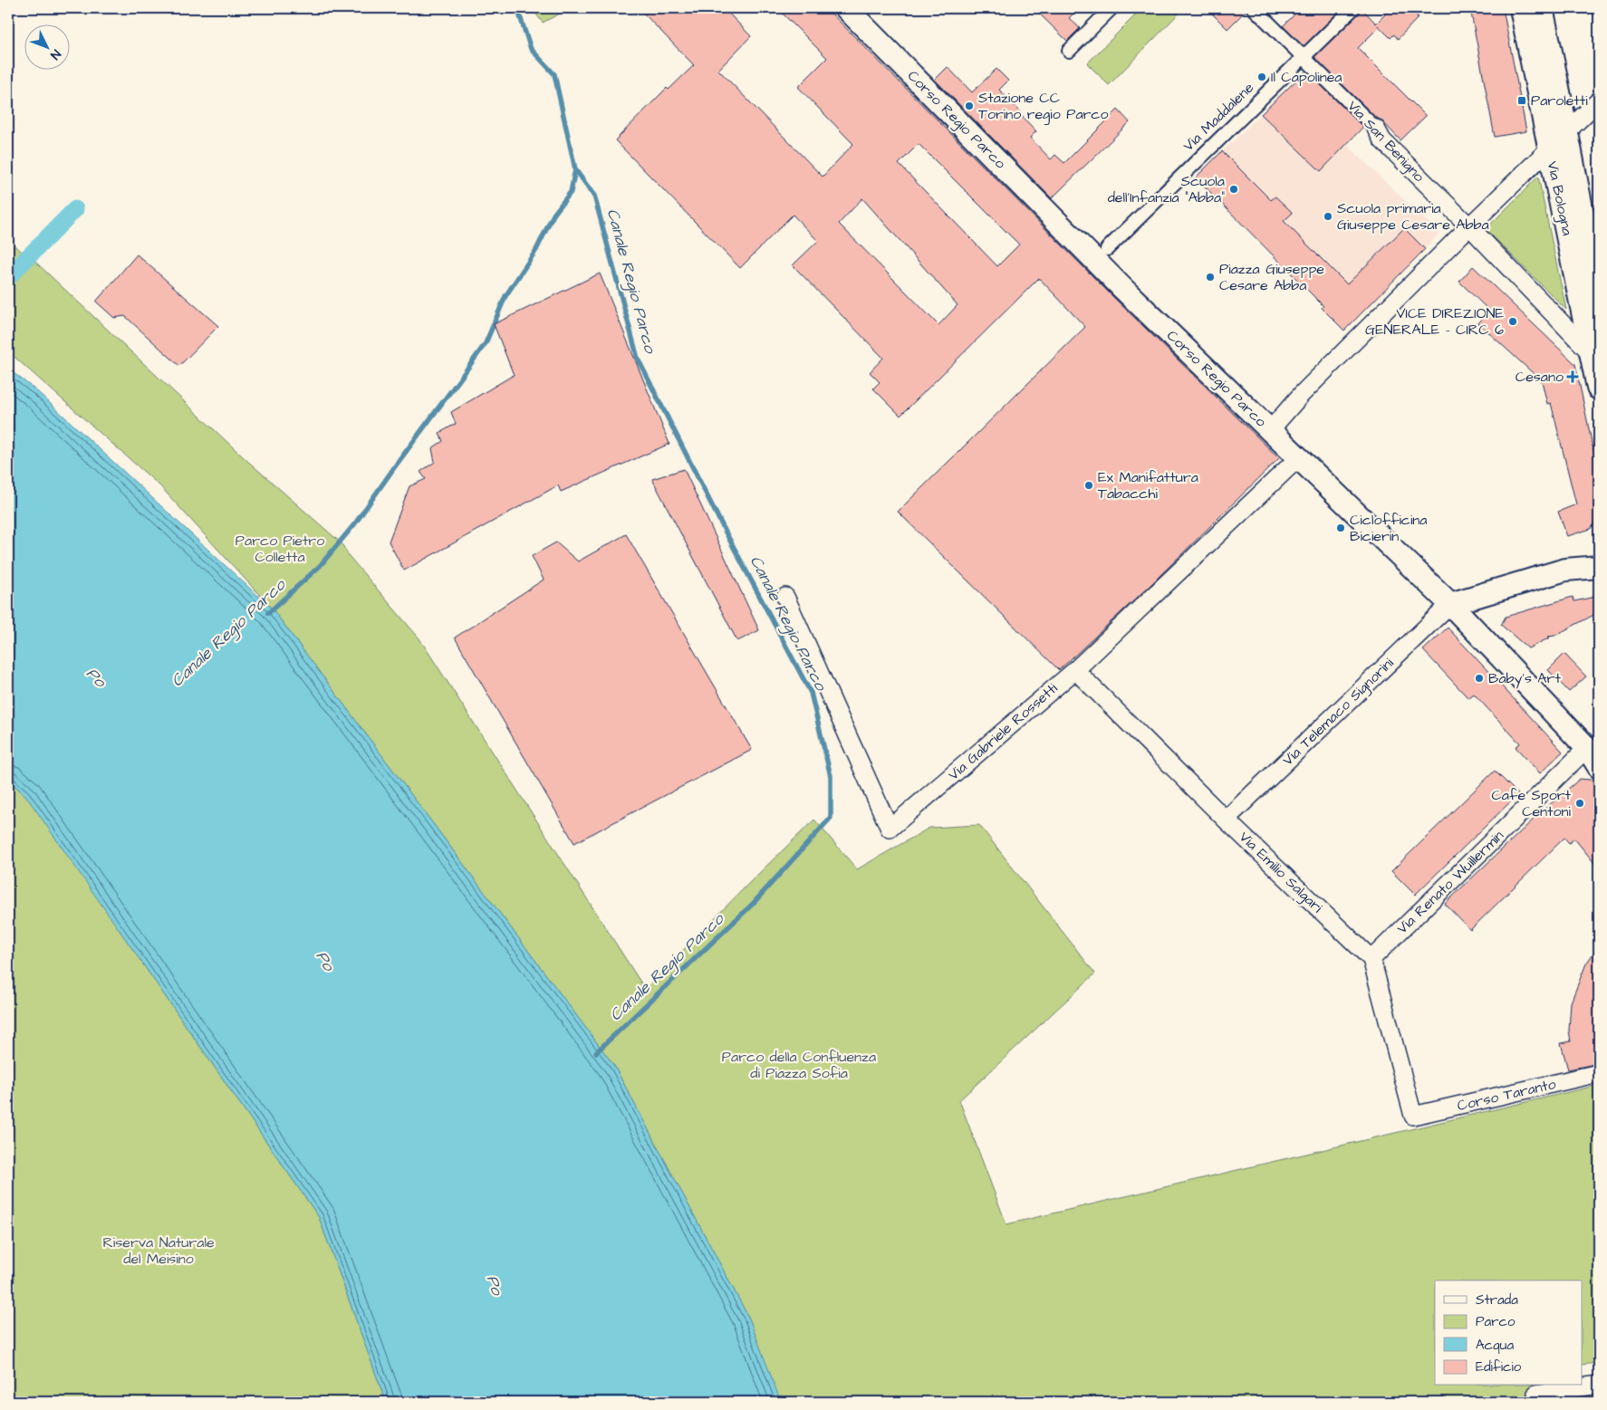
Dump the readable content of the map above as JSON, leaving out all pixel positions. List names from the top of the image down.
{
  "streets": {
    "main road": ["Via Bologna"],
    "street": [
      "Via Maddalene",
      "Corso Regio Parco",
      "Via San Benigno",
      "Via Telemaco Signorini",
      "Via Gabriele Rossetti",
      "Via Emilio Salgari",
      "Via Renato Wuillermin",
      "Corso Taranto"
    ]
  },
  "crossings": [
    ["Via Maddalene", "Via San Benigno"],
    ["Corso Regio Parco", "Via Telemaco Signorini"],
    ["Corso Regio Parco", "Via Gabriele Rossetti"],
    ["Corso Regio Parco", "Via Renato Wuillermin"],
    ["Via San Benigno", "Via Bologna"],
    ["Via Telemaco Signorini", "Via Emilio Salgari"],
    ["Via Gabriele Rossetti", "Via Emilio Salgari"],
    ["Via Emilio Salgari", "Via Renato Wuillermin"],
    ["Via Emilio Salgari", "Corso Taranto"],
    ["Via Renato Wuillermin", "Corso Taranto"]
  ],
  "water": ["Canale Regio Parco", "Po"],
  "parks": ["Parco Pietro Colletta", "Parco della Confluenza di Piazza Sofia", "Riserva Naturale del Meisino"],
  "places": {
    "other": [
      "Il Capolinea",
      "Stazione CC Torino regio Parco",
      "Scuola dell'Infanzia \"Abba\"",
      "Scuola primaria Giuseppe Cesare Abba",
      "Piazza Giuseppe Cesare Abba",
      "VICE DIREZIONE GENERALE - CIRC 6",
      "Ex Manifattura Tabacchi",
      "Ciclofficina Bicierin",
      "Baby's Art",
      "Cafe Sport Centoni"
    ],
    "transit": ["Paroletti"],
    "health": ["Cesano"]
  },
  "legend": [
    "Strada",
    "Parco",
    "Acqua",
    "Edificio"
  ],
  "north": "bottom right"
}
